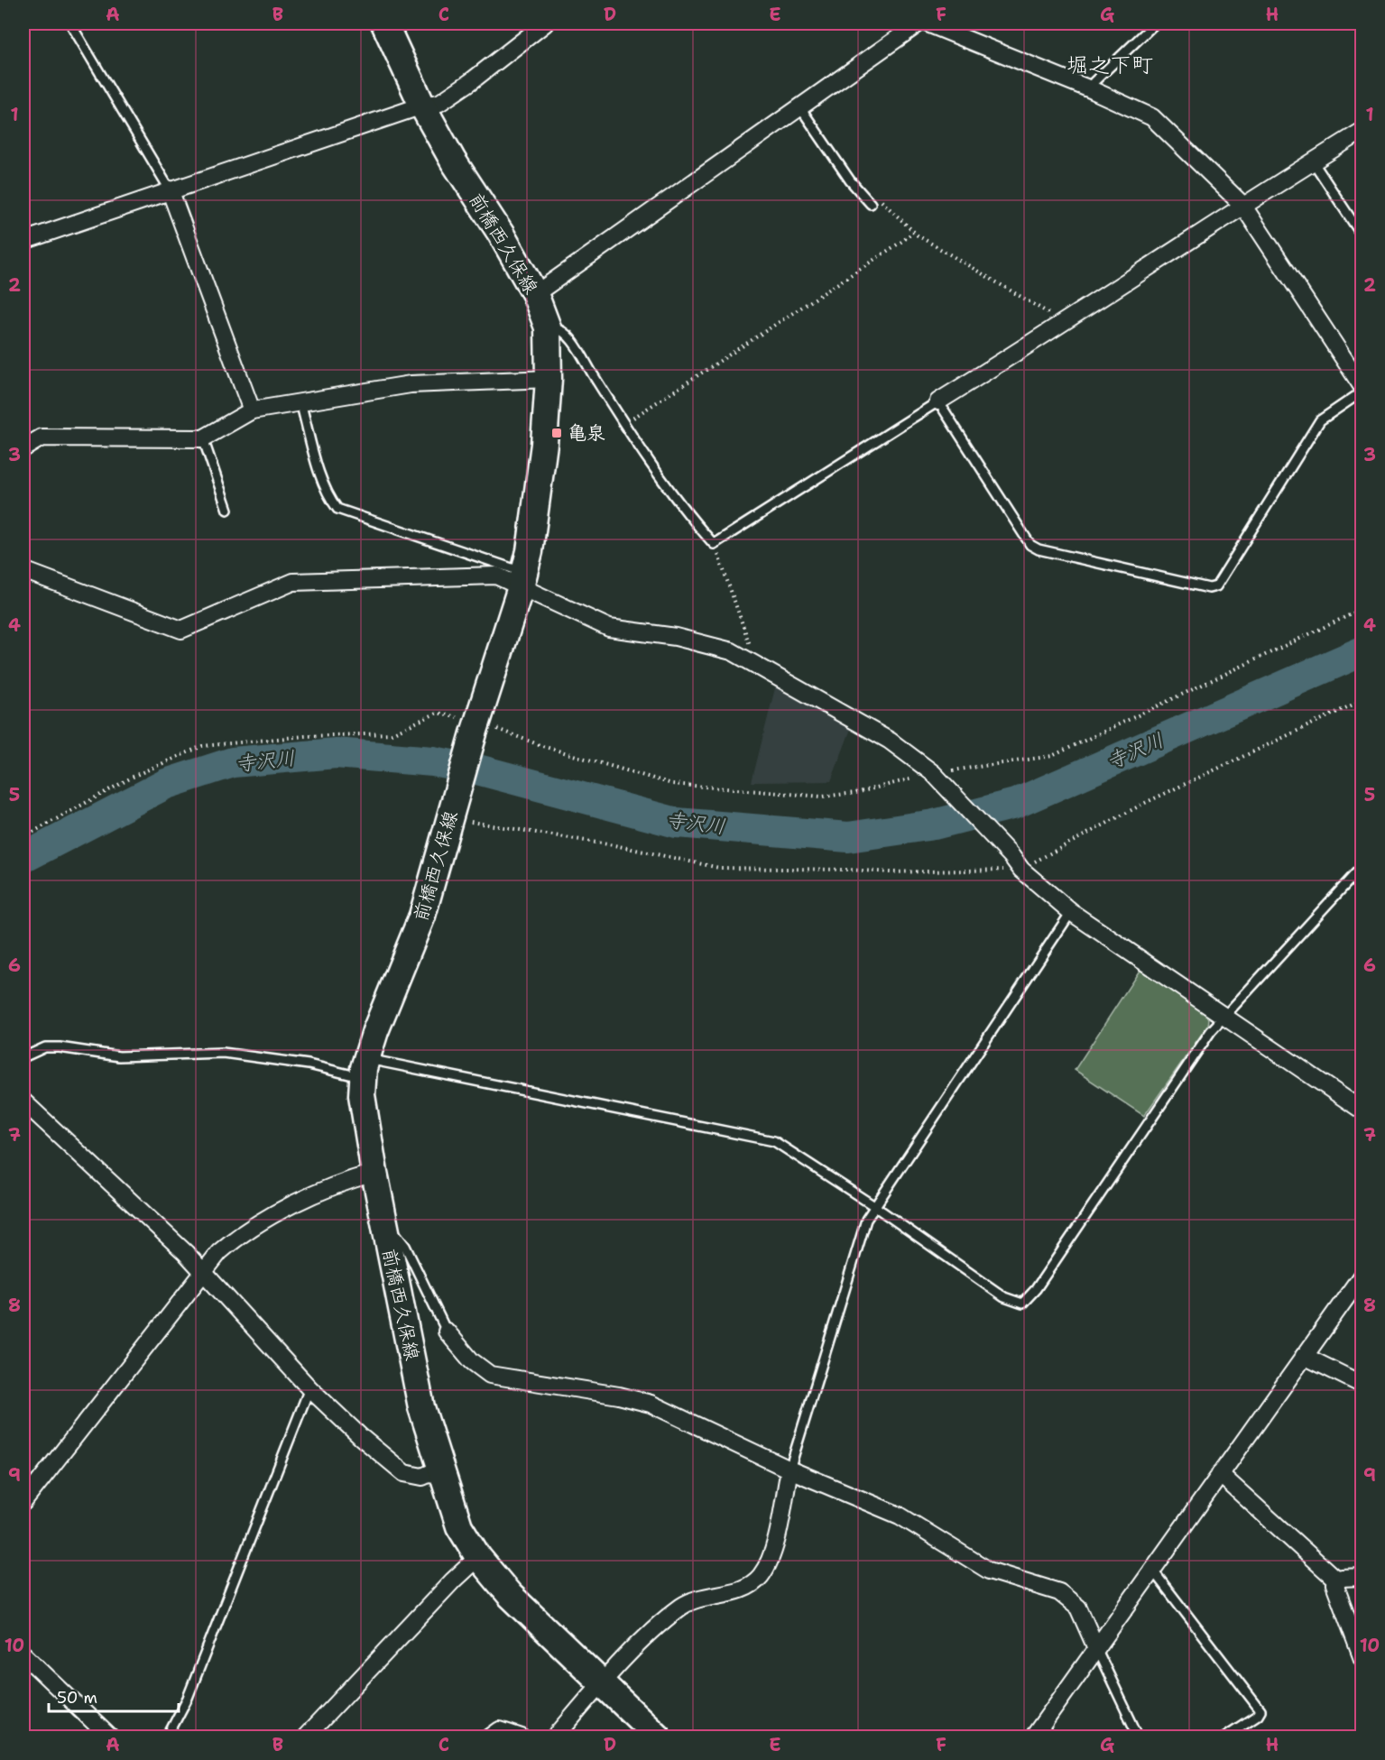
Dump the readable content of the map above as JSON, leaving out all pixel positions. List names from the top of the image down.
{
  "streets": {
    "main road": ["前橋西久保線"]
  },
  "districts": ["堀之下町"],
  "water": ["寺沢川"],
  "places": {
    "transit": ["亀泉"]
  },
  "scale_bar": "50 m",
  "grid": {
    "columns": [
      "A",
      "B",
      "C",
      "D",
      "E",
      "F",
      "G",
      "H"
    ],
    "rows": [
      "1",
      "2",
      "3",
      "4",
      "5",
      "6",
      "7",
      "8",
      "9",
      "10"
    ]
  }
}
